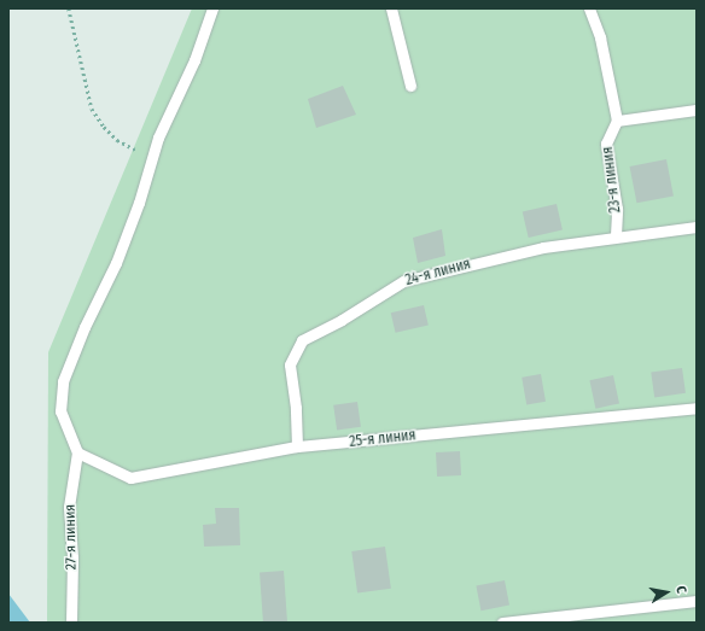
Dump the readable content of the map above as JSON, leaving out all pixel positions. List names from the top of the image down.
{
  "streets": {
    "lane": [
      "23-я линия",
      "24-я линия",
      "25-я линия",
      "27-я линия"
    ]
  },
  "crossings": [
    ["23-я линия", "24-я линия"],
    ["24-я линия", "25-я линия"],
    ["25-я линия", "27-я линия"]
  ],
  "north": "right"
}
